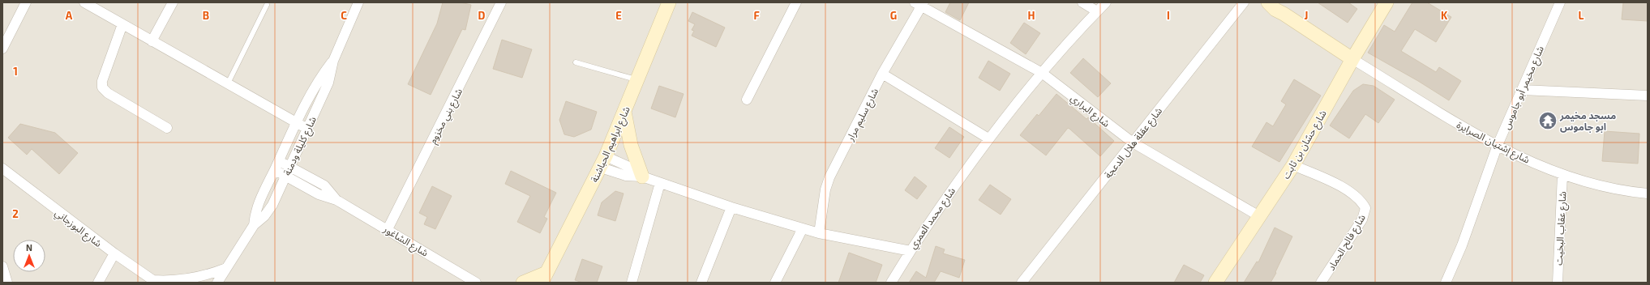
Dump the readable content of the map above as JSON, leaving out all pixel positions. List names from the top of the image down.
{
  "streets": {
    "street": [
      "شارع مخيمر أبو جاموس",
      "شارع البراري",
      "شارع سليم مرار",
      "شارع بني مخزوم",
      "شارع إشتيان الصرايرة",
      "شارع عقلة هلال الدعجة",
      "شارع ابراهيم الحباشنة",
      "شارع حسّان بن ثابت",
      "شارع كليلة ودمنة",
      "شارع محمد العمري",
      "شارع البوزجاني",
      "شارع عقاب البخيت",
      "شارع الشاغور",
      "شارع فالح الحماد"
    ]
  },
  "crossings": [
    ["شارع مخيمر أبو جاموس", "شارع إشتيان الصرايرة"],
    ["شارع البراري", "شارع سليم مرار"],
    ["شارع البراري", "شارع عقلة هلال الدعجة"],
    ["شارع البراري", "شارع حسّان بن ثابت"],
    ["شارع البراري", "شارع محمد العمري"],
    ["شارع سليم مرار", "شارع محمد العمري"],
    ["شارع بني مخزوم", "شارع الشاغور"],
    ["شارع إشتيان الصرايرة", "شارع حسّان بن ثابت"],
    ["شارع إشتيان الصرايرة", "شارع عقاب البخيت"],
    ["شارع ابراهيم الحباشنة", "شارع محمد العمري"],
    ["شارع حسّان بن ثابت", "شارع فالح الحماد"],
    ["شارع كليلة ودمنة", "شارع الشاغور"]
  ],
  "places": {
    "temple": ["مسجد مخيمر ابو جاموس"]
  },
  "north": "top",
  "grid": {
    "columns": [
      "A",
      "B",
      "C",
      "D",
      "E",
      "F",
      "G",
      "H",
      "I",
      "J",
      "K",
      "L"
    ],
    "rows": ["1", "2"]
  }
}
